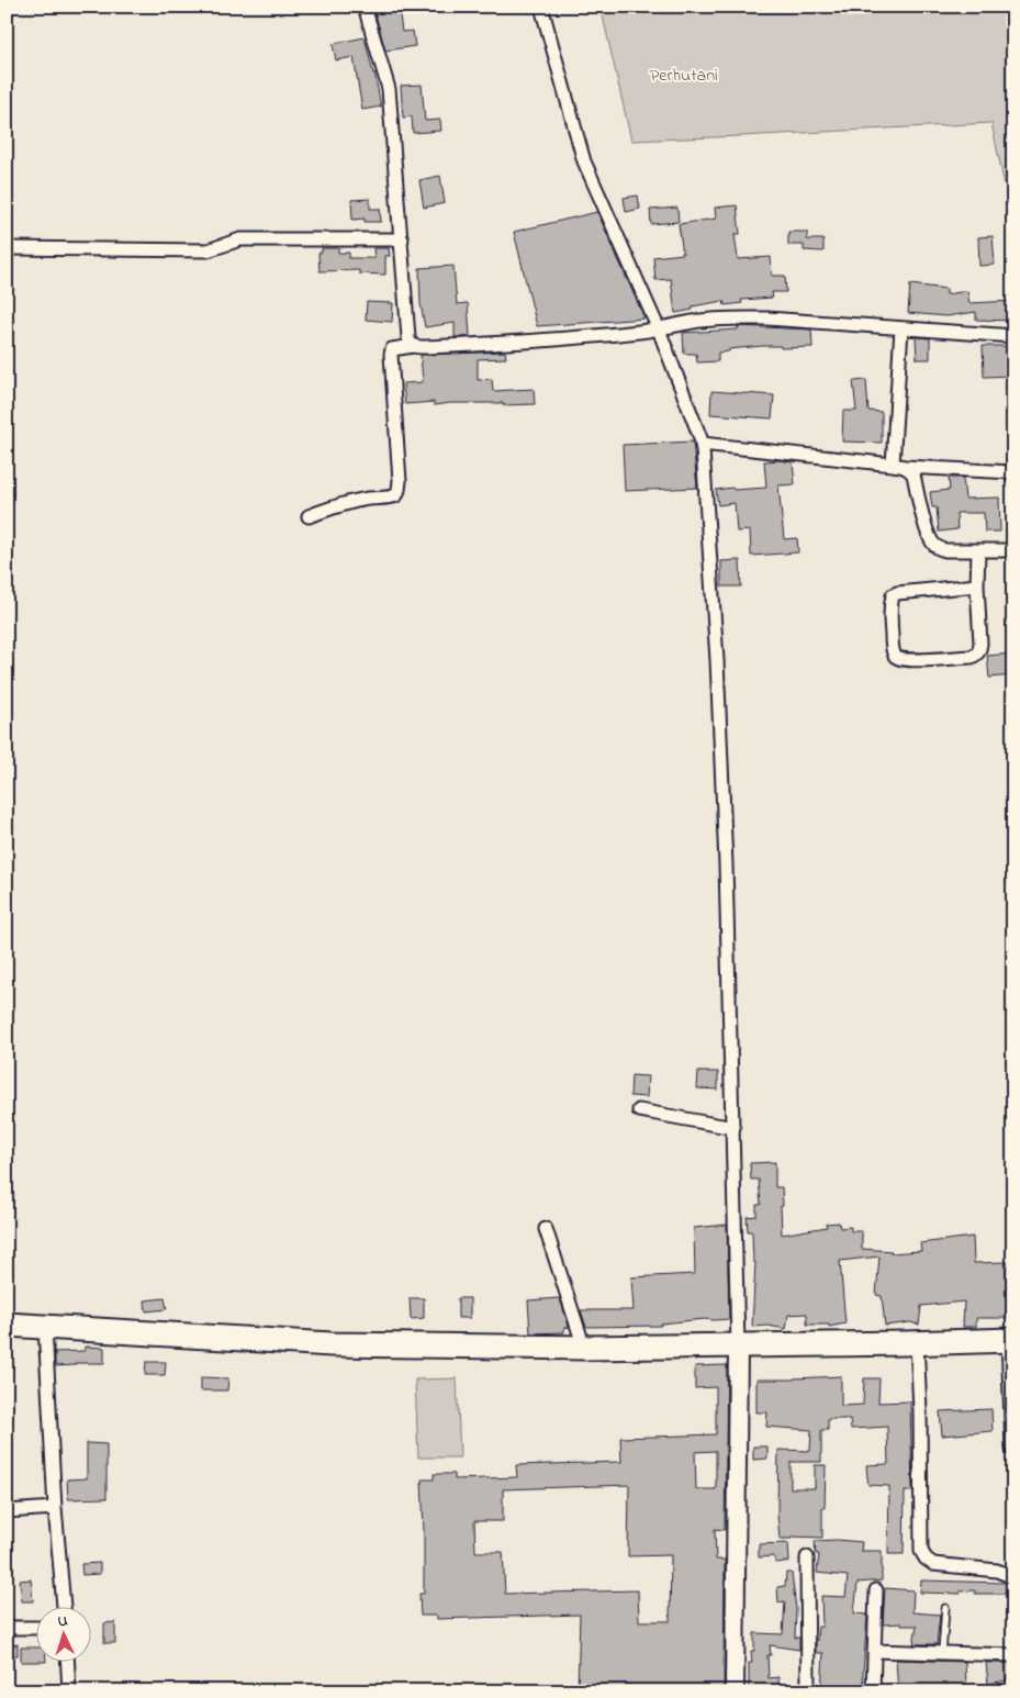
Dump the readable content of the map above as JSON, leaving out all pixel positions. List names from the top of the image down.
{
  "parks": ["Perhutani"],
  "north": "top"
}
